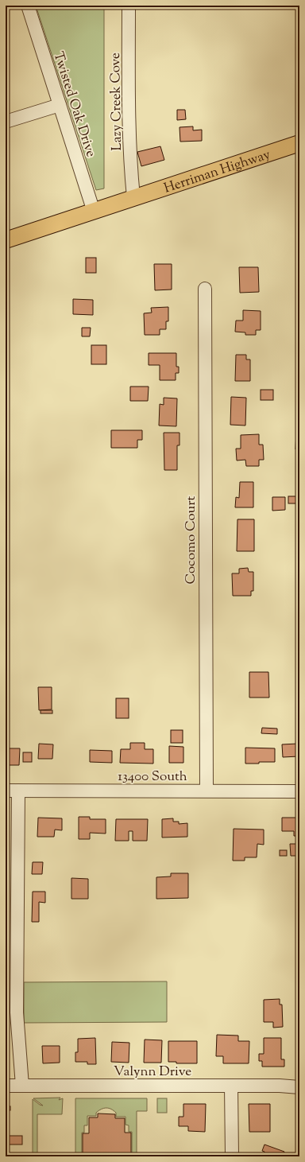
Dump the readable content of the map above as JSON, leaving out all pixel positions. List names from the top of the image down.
{
  "streets": {
    "main road": ["Herriman Highway"],
    "street": [
      "Lazy Creek Cove",
      "Twisted Oak Drive",
      "Cocomo Court",
      "13400 South",
      "Valynn Drive"
    ]
  },
  "crossings": [
    ["Lazy Creek Cove", "Herriman Highway"],
    ["Twisted Oak Drive", "Herriman Highway"],
    ["Cocomo Court", "13400 South"]
  ]
}
